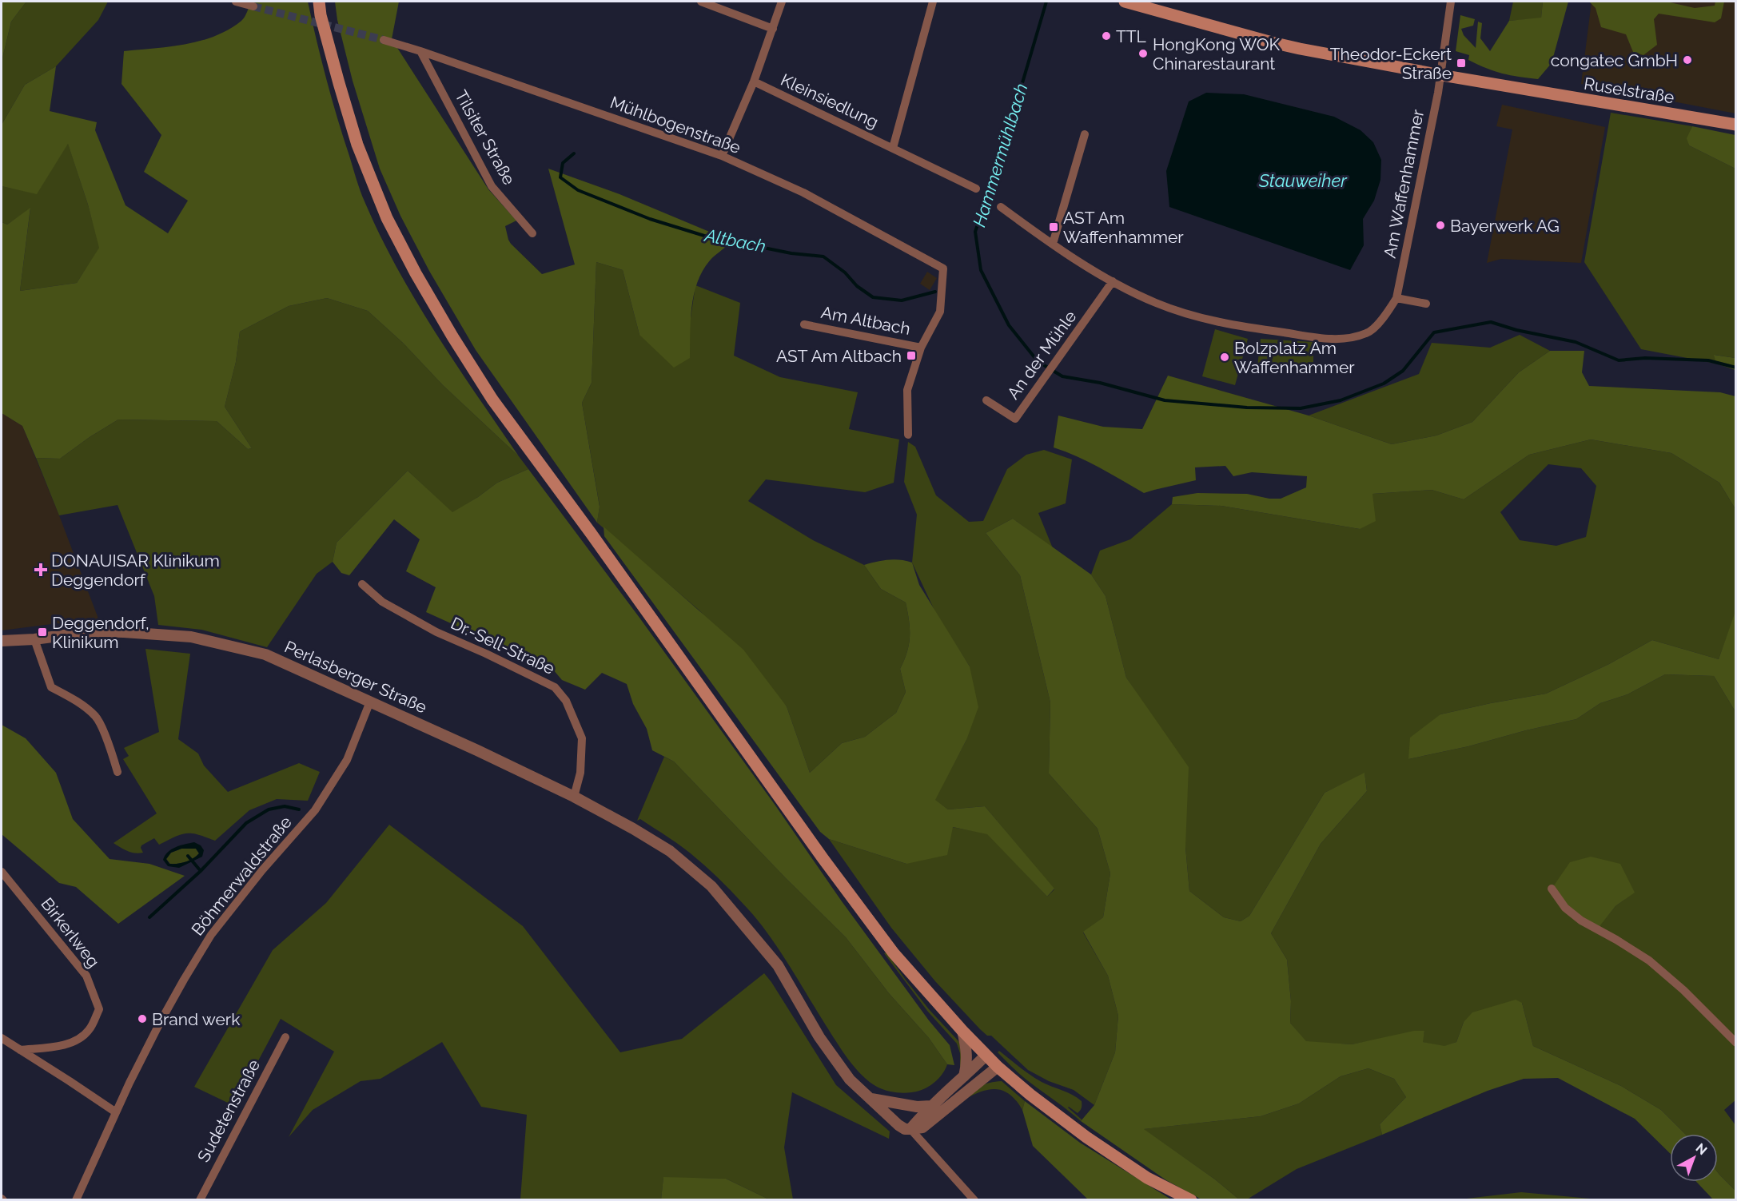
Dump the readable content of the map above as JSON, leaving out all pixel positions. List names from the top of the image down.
{
  "streets": {
    "main road": ["Ruselstraße"],
    "street": [
      "Kleinsiedlung",
      "Mühlbogenstraße",
      "Tilsiter Straße",
      "Am Waffenhammer",
      "Am Altbach",
      "An der Mühle",
      "Dr.-Sell-Straße",
      "Perlasberger Straße",
      "Böhmerwaldstraße",
      "Birkerlweg",
      "Sudetenstraße"
    ]
  },
  "crossings": [
    ["Ruselstraße", "Am Waffenhammer"],
    ["Kleinsiedlung", "Mühlbogenstraße"],
    ["Mühlbogenstraße", "Tilsiter Straße"],
    ["Mühlbogenstraße", "Am Altbach"],
    ["Am Waffenhammer", "An der Mühle"],
    ["Dr.-Sell-Straße", "Perlasberger Straße"],
    ["Perlasberger Straße", "Böhmerwaldstraße"]
  ],
  "water": ["Hammermühlbach", "Stauweiher", "Altbach"],
  "places": {
    "other": [
      "TTL",
      "HongKong WOK Chinarestaurant",
      "congatec GmbH",
      "Bayerwerk AG",
      "Bolzplatz Am Waffenhammer",
      "Brand werk"
    ],
    "transit": [
      "Theodor-Eckert Straße",
      "AST Am Waffenhammer",
      "AST Am Altbach",
      "Deggendorf, Klinikum"
    ],
    "health": ["DONAUISAR Klinikum Deggendorf"]
  },
  "north": "top right"
}
